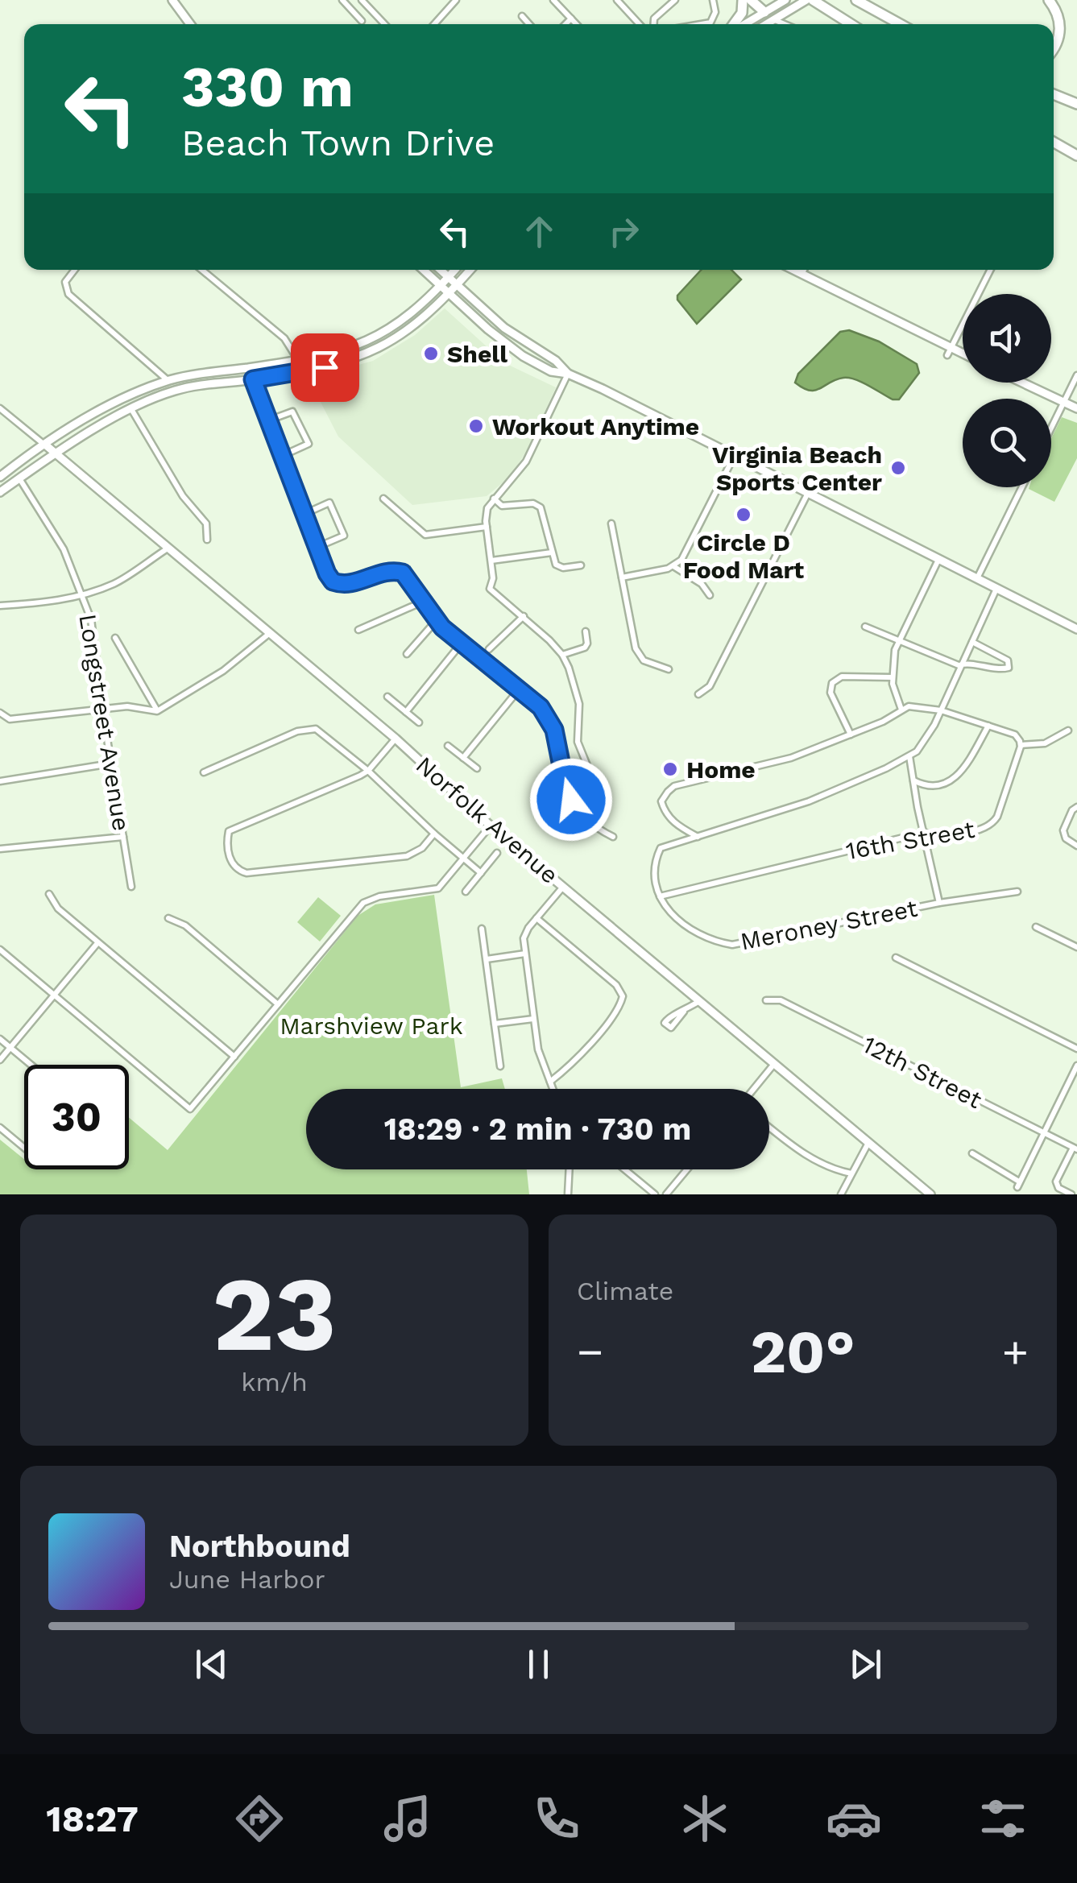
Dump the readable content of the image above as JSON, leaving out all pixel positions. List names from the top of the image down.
{
  "streets": {
    "main road": ["Norfolk Avenue"],
    "street": [
      "Longstreet Avenue",
      "16th Street",
      "Meroney Street",
      "12th Street"
    ]
  },
  "crossings": [
    ["16th Street", "Meroney Street"]
  ],
  "parks": ["Marshview Park"],
  "places": [
    "Shell",
    "Workout Anytime",
    "Virginia Beach Sports Center",
    "Circle D Food Mart",
    "Home"
  ],
  "page": {
    "turn": ["330 m", "Beach Town Drive"],
    "limit": "30",
    "trip": "18:29 · 2 min · 730 m",
    "tile": [
      ["23", "km/h"],
      "Climate"
    ],
    "heat": ["−", "20°", "+"],
    "song": ["Northbound", "June Harbor"],
    "tabs": "18:27"
  }
}
